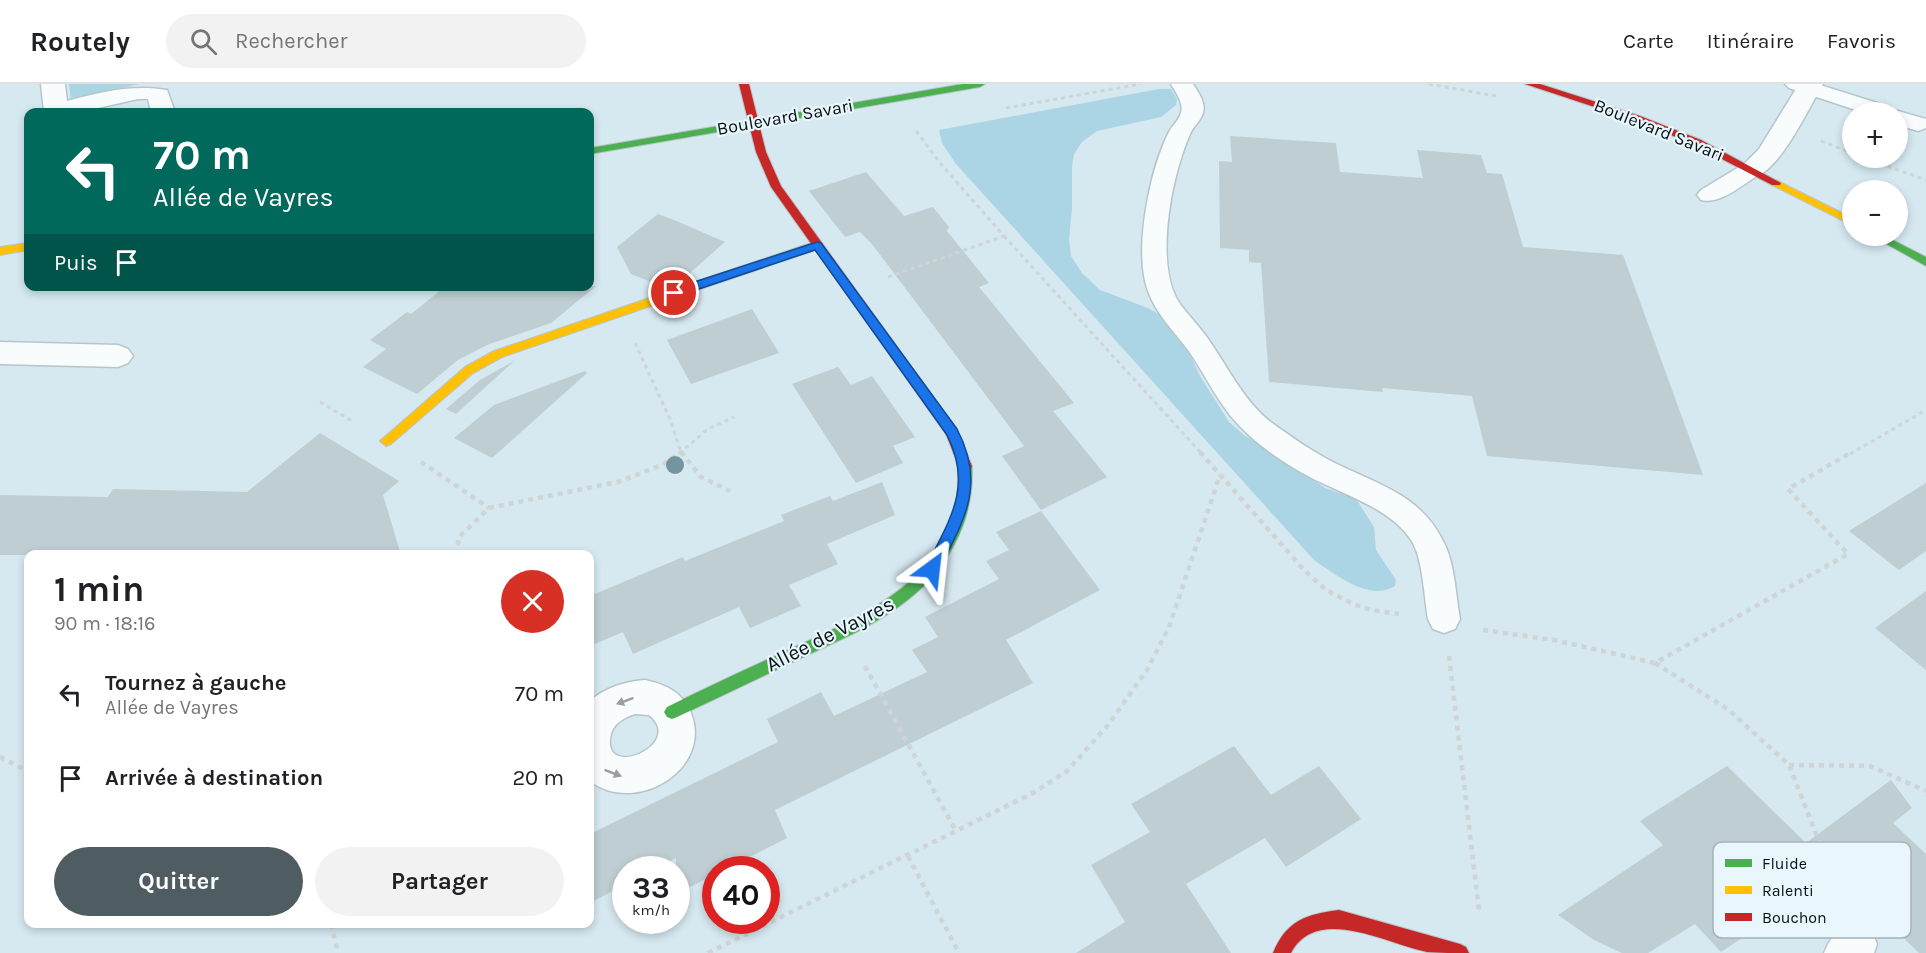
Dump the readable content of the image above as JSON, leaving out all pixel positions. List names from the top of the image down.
{
  "streets": {
    "street": ["Boulevard Savari", "Allée de Vayres"]
  },
  "crossings": [
    ["Boulevard Savari", "Allée de Vayres"]
  ],
  "legend": ["Fluide", "Ralenti", "Bouchon"],
  "page": {
    "header": "Routely",
    "search": "Rechercher",
    "nav": ["Carte", "Itinéraire", "Favoris"],
    "map_buttons": ["+", "−"],
    "turn": ["70 m", "Allée de Vayres"],
    "then": "Puis",
    "heading": ["1 min", "90 m · 18:16"],
    "list": [
      {
        "name": "Tournez à gauche",
        "note": "Allée de Vayres",
        "value": "70 m"
      },
      {
        "name": "Arrivée à destination",
        "value": "20 m"
      }
    ],
    "buttons": ["Quitter", "Partager"],
    "speed": "33 km/h",
    "limit": "40"
  }
}
